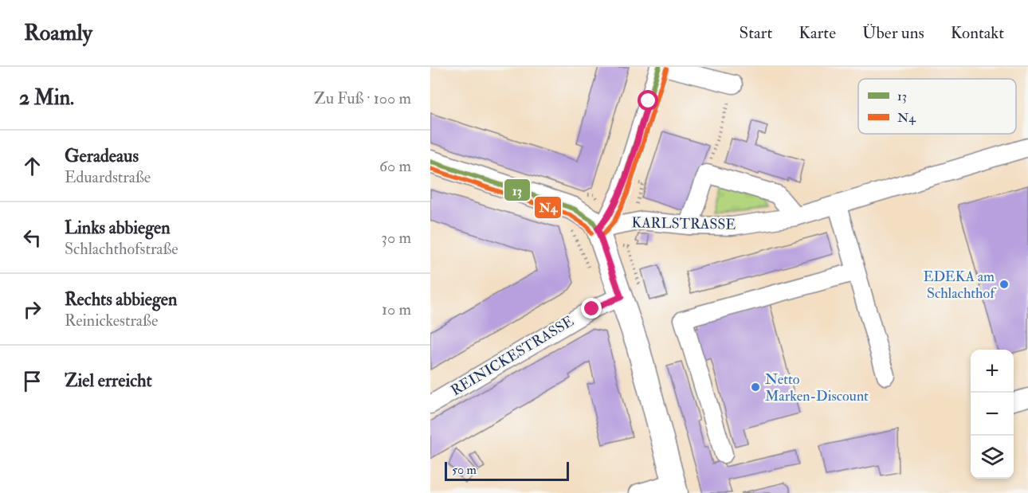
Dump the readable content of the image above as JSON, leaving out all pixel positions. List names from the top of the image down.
{
  "streets": {
    "street": ["KARLSTRASSE", "REINICKESTRASSE"]
  },
  "places": ["EDEKA am Schlachthof", "Netto Marken-Discount"],
  "lines": ["transit line 13", "transit line N4"],
  "legend": ["13", "N4"],
  "scale_bar": "50 m",
  "page": {
    "header": "Roamly",
    "nav": [
      "Start",
      "Karte",
      "Über uns",
      "Kontakt"
    ],
    "heading": ["2 Min.", "Zu Fuß · 100 m"],
    "list": [
      ["Geradeaus", "Eduardstraße", "60 m"],
      ["Links abbiegen", "Schlachthofstraße", "30 m"],
      ["Rechts abbiegen", "Reinickestraße", "10 m"],
      "Ziel erreicht"
    ],
    "map_buttons": ["+", "−"],
    "scale": "50 m"
  }
}
